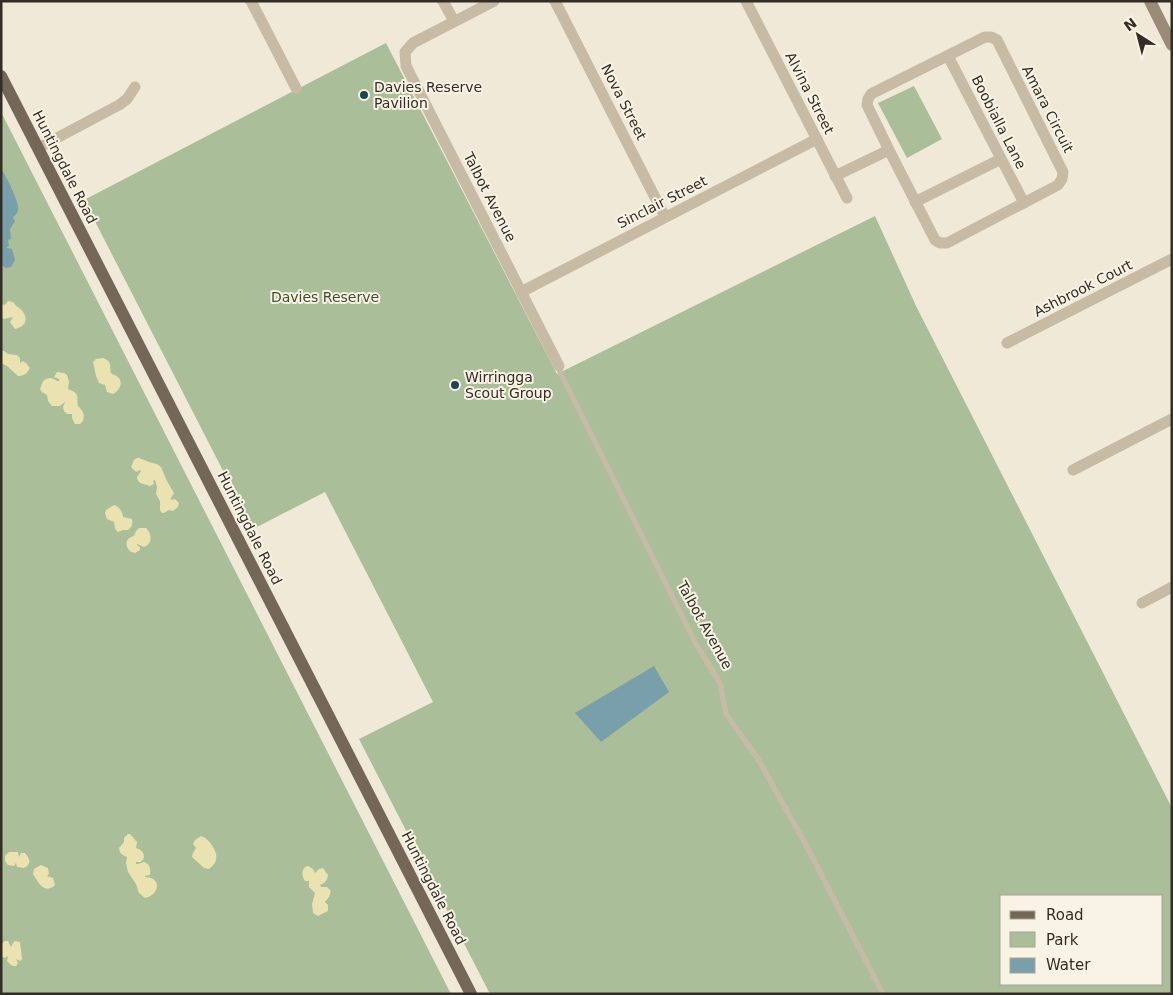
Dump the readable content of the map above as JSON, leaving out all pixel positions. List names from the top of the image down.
{
  "streets": {
    "main road": ["Huntingdale Road"],
    "street": [
      "Alvina Street",
      "Nova Street",
      "Amara Circuit",
      "Boobialla Lane",
      "Talbot Avenue",
      "Sinclair Street",
      "Ashbrook Court"
    ]
  },
  "crossings": [
    ["Alvina Street", "Sinclair Street"],
    ["Nova Street", "Sinclair Street"],
    ["Amara Circuit", "Boobialla Lane"],
    ["Talbot Avenue", "Sinclair Street"]
  ],
  "parks": ["Davies Reserve"],
  "places": ["Davies Reserve Pavilion", "Wirringga Scout Group"],
  "legend": ["Road", "Park", "Water"],
  "north": "top left"
}
